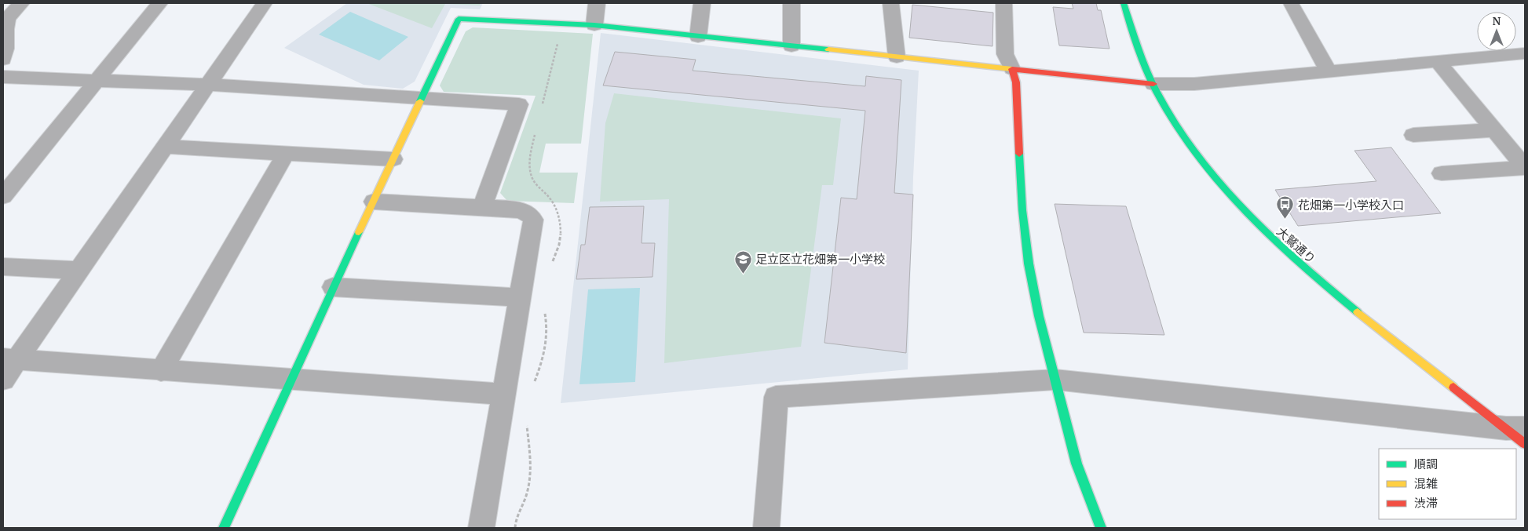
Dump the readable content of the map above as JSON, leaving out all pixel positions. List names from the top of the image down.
{
  "streets": {
    "street": ["大鷲通り"]
  },
  "places": {
    "bus stop": ["花畑第一小学校入口"],
    "school or university": ["足立区立花畑第一小学校"]
  },
  "legend": ["順調", "混雑", "渋滞"],
  "north": "top"
}
